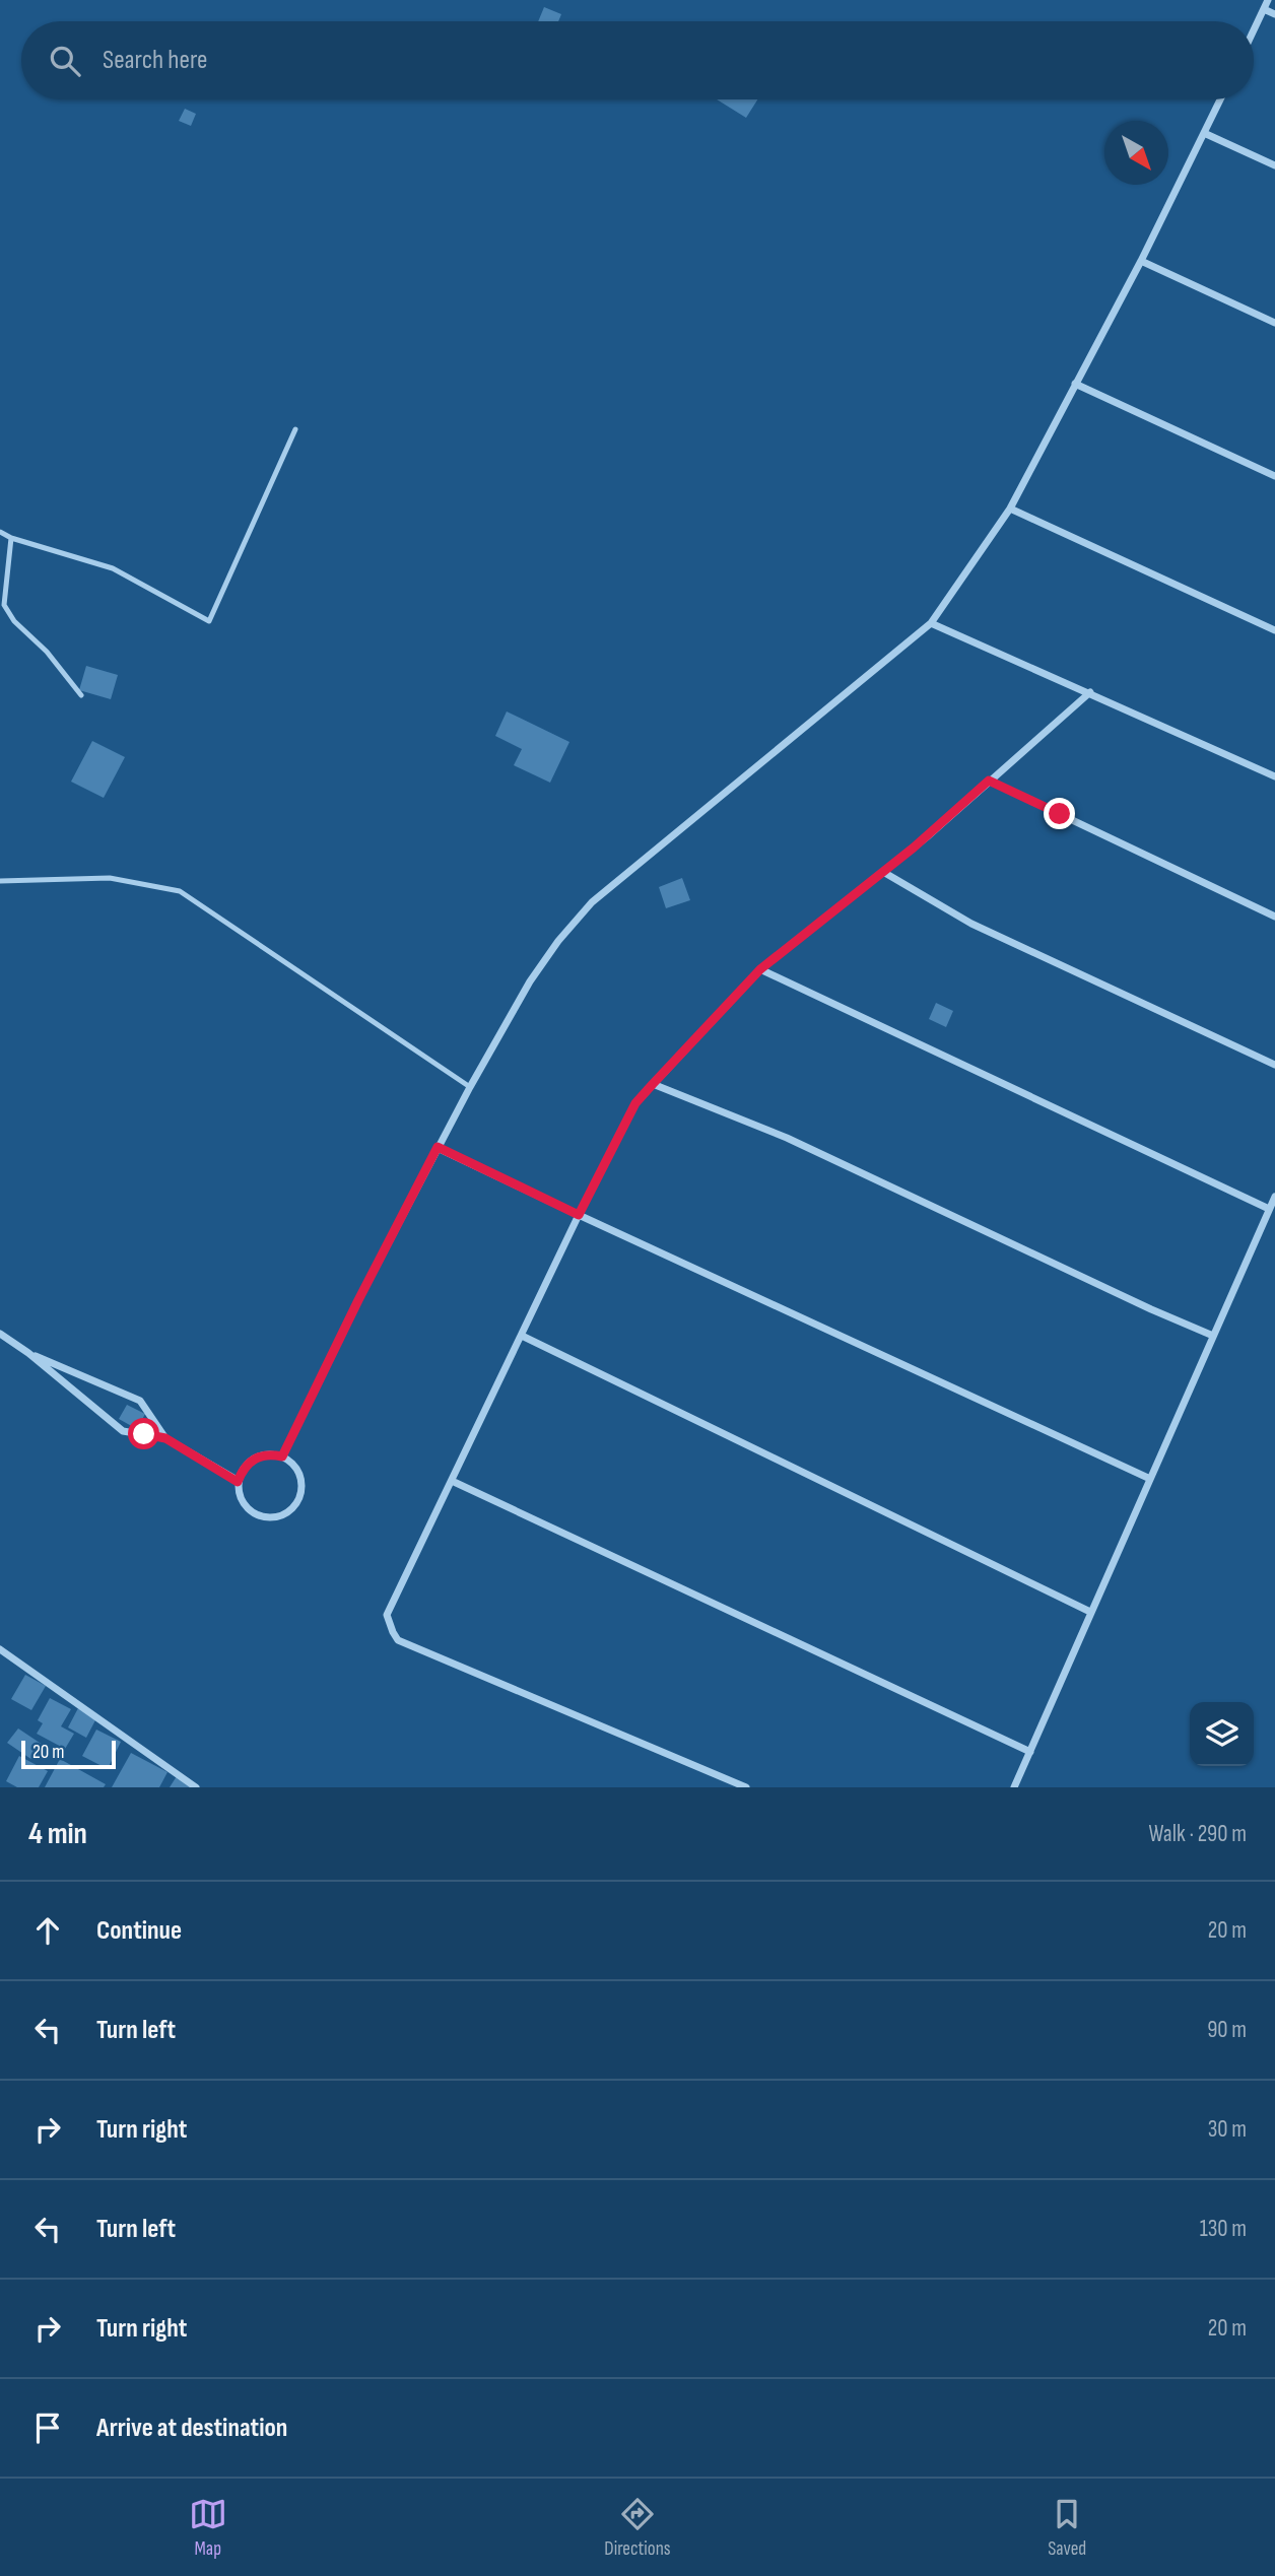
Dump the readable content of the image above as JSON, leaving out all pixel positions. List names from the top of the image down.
{
  "scale_bar": "20 m",
  "north": "bottom right",
  "page": {
    "search": "Search here",
    "scale": "20 m",
    "heading": ["4 min", "Walk · 290 m"],
    "list": [
      ["Continue", "20 m"],
      ["Turn left", "90 m"],
      ["Turn right", "30 m"],
      ["Turn left", "130 m"],
      ["Turn right", "20 m"],
      "Arrive at destination"
    ],
    "nav": ["Map", "Directions", "Saved"]
  }
}
